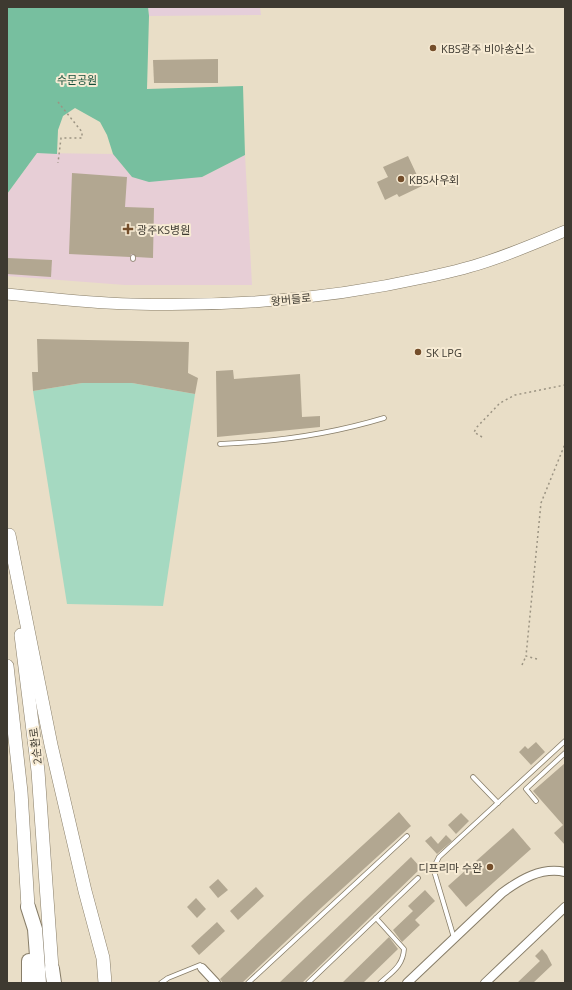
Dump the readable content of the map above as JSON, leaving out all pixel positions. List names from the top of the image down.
{
  "streets": {
    "highway": ["2순환로"],
    "main road": ["왕버들로"]
  },
  "parks": ["수문공원"],
  "places": {
    "other": [
      "KBS광주 비아송신소",
      "KBS사우회",
      "SK LPG",
      "디프리마 수완"
    ],
    "health": ["광주KS병원"]
  }
}
